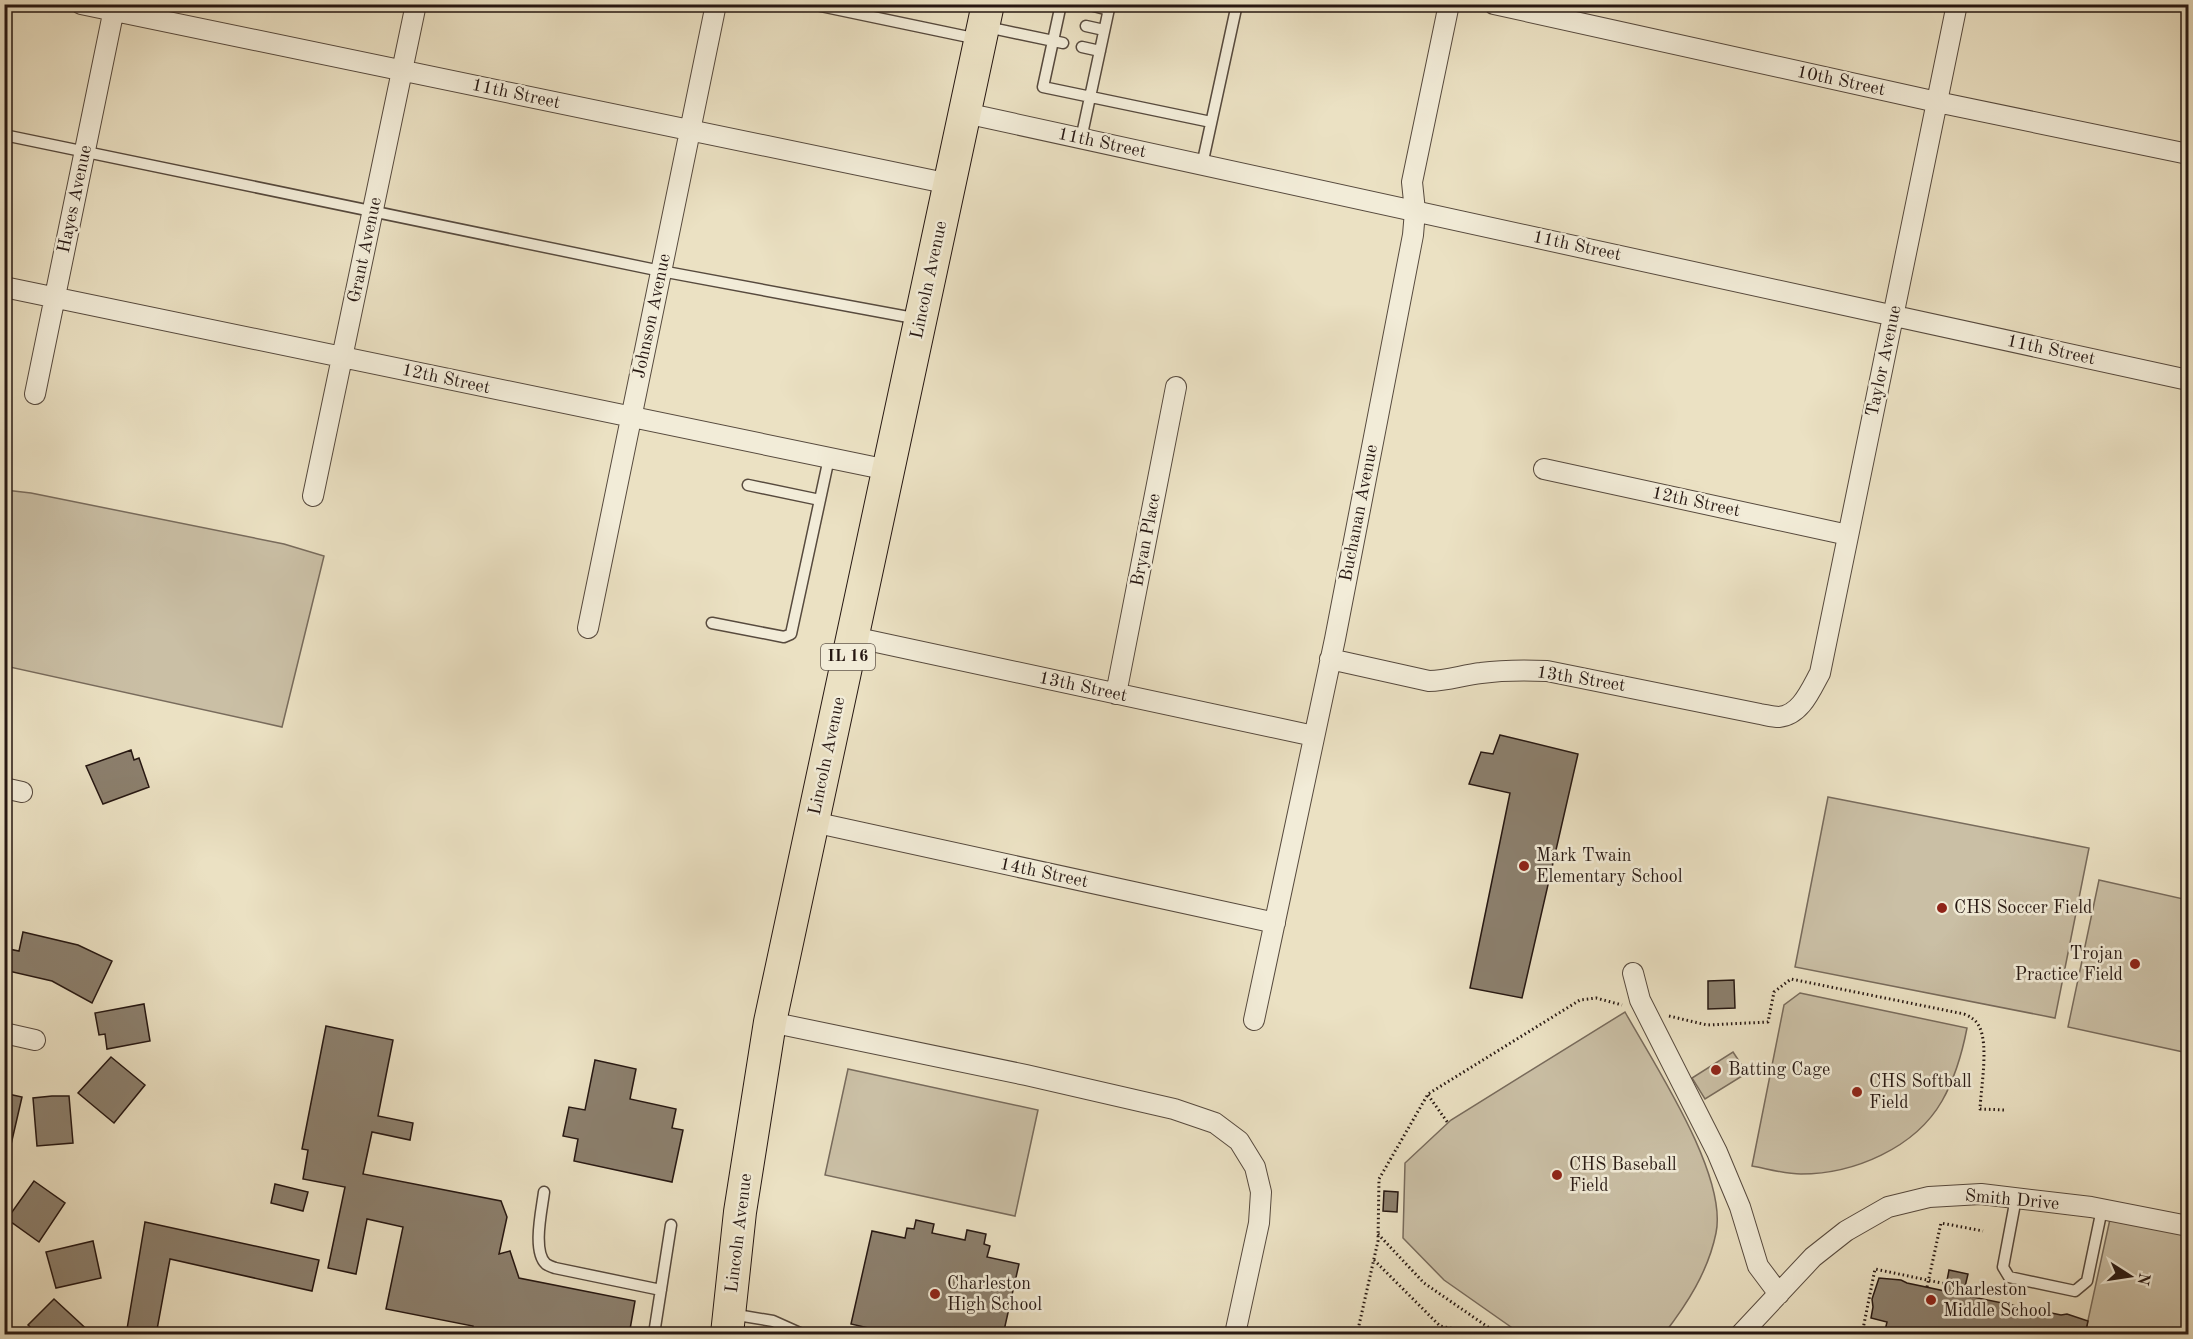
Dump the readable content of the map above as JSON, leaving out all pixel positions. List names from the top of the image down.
{
  "streets": {
    "main road": ["Lincoln Avenue", "IL 16"],
    "street": [
      "10th Street",
      "11th Street",
      "Hayes Avenue",
      "Grant Avenue",
      "Johnson Avenue",
      "Taylor Avenue",
      "12th Street",
      "Buchanan Avenue",
      "Bryan Place",
      "13th Street",
      "14th Street",
      "Smith Drive"
    ]
  },
  "crossings": [
    ["10th Street", "Taylor Avenue"],
    ["11th Street", "Hayes Avenue"],
    ["11th Street", "Grant Avenue"],
    ["11th Street", "Lincoln Avenue"],
    ["11th Street", "Johnson Avenue"],
    ["11th Street", "Taylor Avenue"],
    ["11th Street", "Buchanan Avenue"],
    ["Hayes Avenue", "12th Street"],
    ["Grant Avenue", "12th Street"],
    ["Lincoln Avenue", "12th Street"],
    ["Lincoln Avenue", "13th Street"],
    ["Lincoln Avenue", "14th Street"],
    ["Johnson Avenue", "12th Street"],
    ["Taylor Avenue", "12th Street"],
    ["Taylor Avenue", "13th Street"],
    ["Buchanan Avenue", "13th Street"],
    ["Buchanan Avenue", "14th Street"],
    ["Bryan Place", "13th Street"]
  ],
  "places": [
    "Mark Twain Elementary School",
    "CHS Soccer Field",
    "Trojan Practice Field",
    "Batting Cage",
    "CHS Softball Field",
    "CHS Baseball Field",
    "Charleston High School",
    "Charleston Middle School"
  ],
  "north": "right"
}
